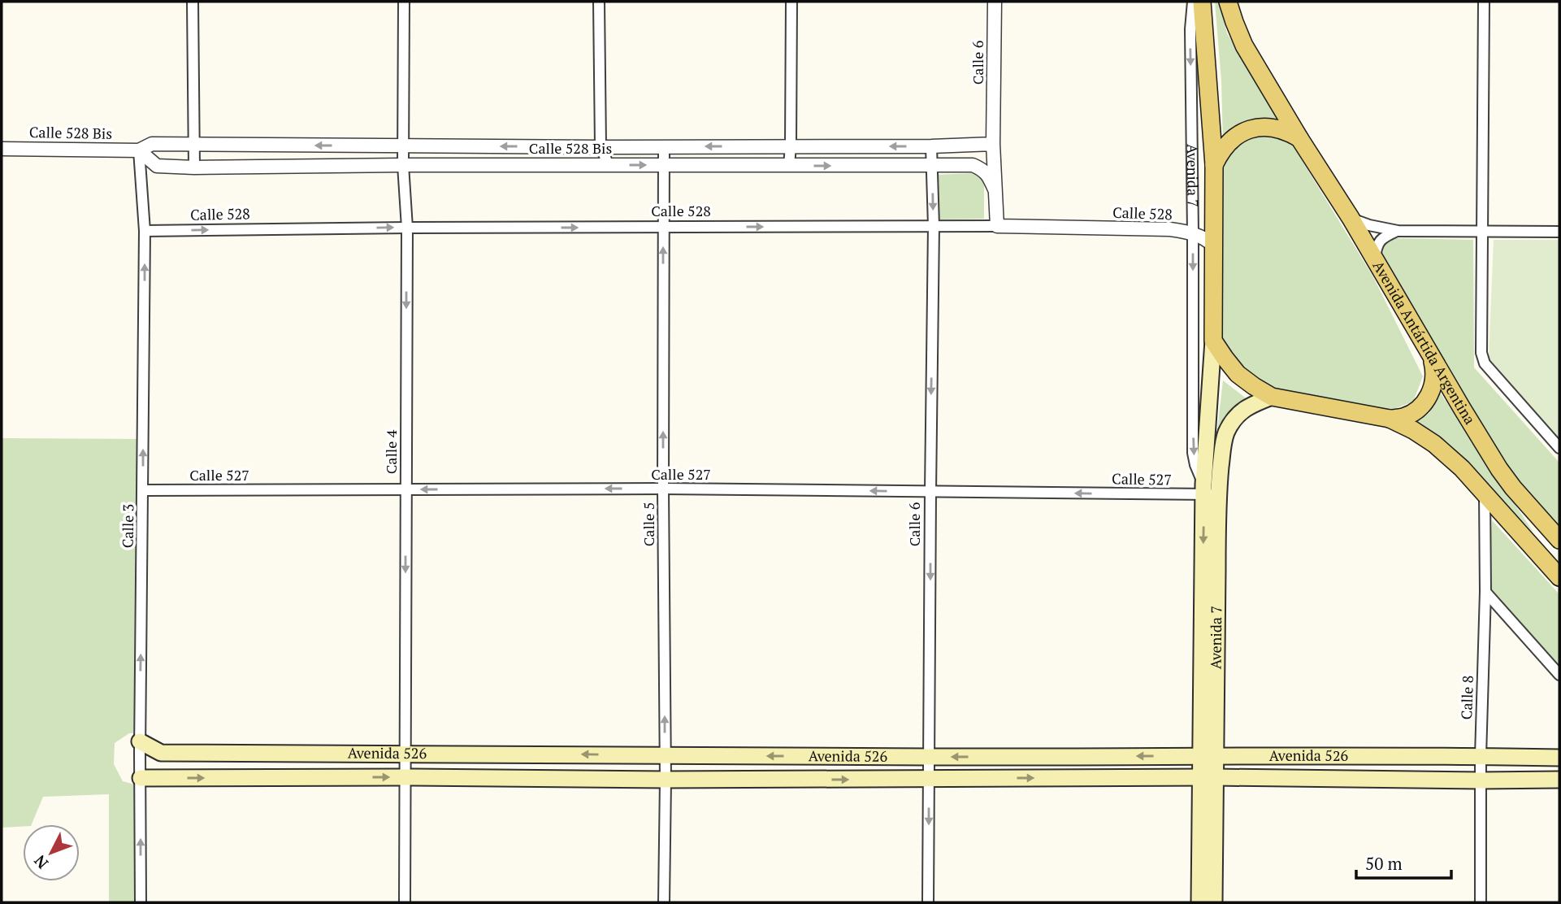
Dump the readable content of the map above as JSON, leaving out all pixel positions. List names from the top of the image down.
{
  "streets": {
    "main road": ["Avenida 7", "Avenida Antártida Argentina", "Avenida 526"],
    "street": [
      "Calle 6",
      "Calle 528 Bis",
      "Calle 528",
      "Calle 4",
      "Calle 527",
      "Calle 5",
      "Calle 3",
      "Calle 8"
    ]
  },
  "crossings": [
    ["Calle 6", "Calle 528 Bis"],
    ["Calle 6", "Calle 528"],
    ["Calle 6", "Calle 527"],
    ["Calle 6", "Avenida 526"],
    ["Calle 528 Bis", "Calle 4"],
    ["Calle 528 Bis", "Calle 5"],
    ["Calle 528 Bis", "Calle 3"],
    ["Avenida 7", "Calle 528"],
    ["Avenida 7", "Calle 527"],
    ["Avenida 7", "Avenida 526"],
    ["Calle 528", "Calle 4"],
    ["Calle 528", "Calle 5"],
    ["Calle 528", "Calle 3"],
    ["Calle 4", "Calle 527"],
    ["Calle 4", "Avenida 526"],
    ["Calle 527", "Calle 5"],
    ["Calle 527", "Calle 3"],
    ["Calle 5", "Avenida 526"],
    ["Calle 3", "Avenida 526"],
    ["Calle 8", "Avenida 526"]
  ],
  "one_way": [
    "Calle 6",
    "Calle 528",
    "Calle 4",
    "Calle 527",
    "Calle 5",
    "Calle 3"
  ],
  "scale_bar": "50 m",
  "north": "bottom left"
}
